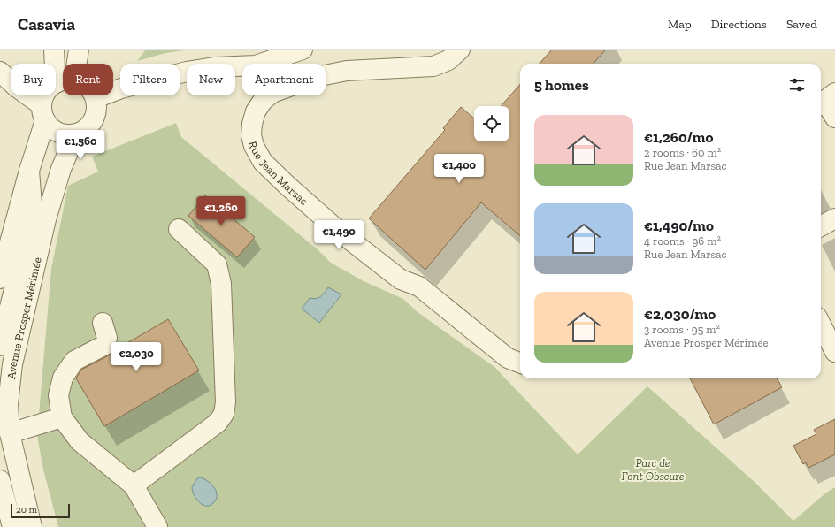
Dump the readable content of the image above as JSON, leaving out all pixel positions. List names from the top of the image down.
{
  "streets": {
    "street": ["Rue Jean Marsac", "Avenue Prosper Mérimée"]
  },
  "parks": ["Parc de Font Obscure"],
  "scale_bar": "20 m",
  "page": {
    "header": "Casavia",
    "nav": ["Map", "Directions", "Saved"],
    "chip": [
      "Buy",
      "Rent",
      "Filters",
      "New",
      "Apartment"
    ],
    "heading": "5 homes",
    "list": [
      {
        "name": "€1,260/mo",
        "note": "2 rooms · 60 m² · Rue Jean Marsac"
      },
      {
        "name": "€1,490/mo",
        "note": "4 rooms · 96 m² · Rue Jean Marsac"
      },
      {
        "name": "€2,030/mo",
        "note": "3 rooms · 95 m² · Avenue Prosper Mérimée"
      }
    ],
    "price": [
      "€1,560",
      "€1,400",
      "€1,260",
      "€1,490",
      "€2,030"
    ],
    "scale": "20 m"
  }
}
